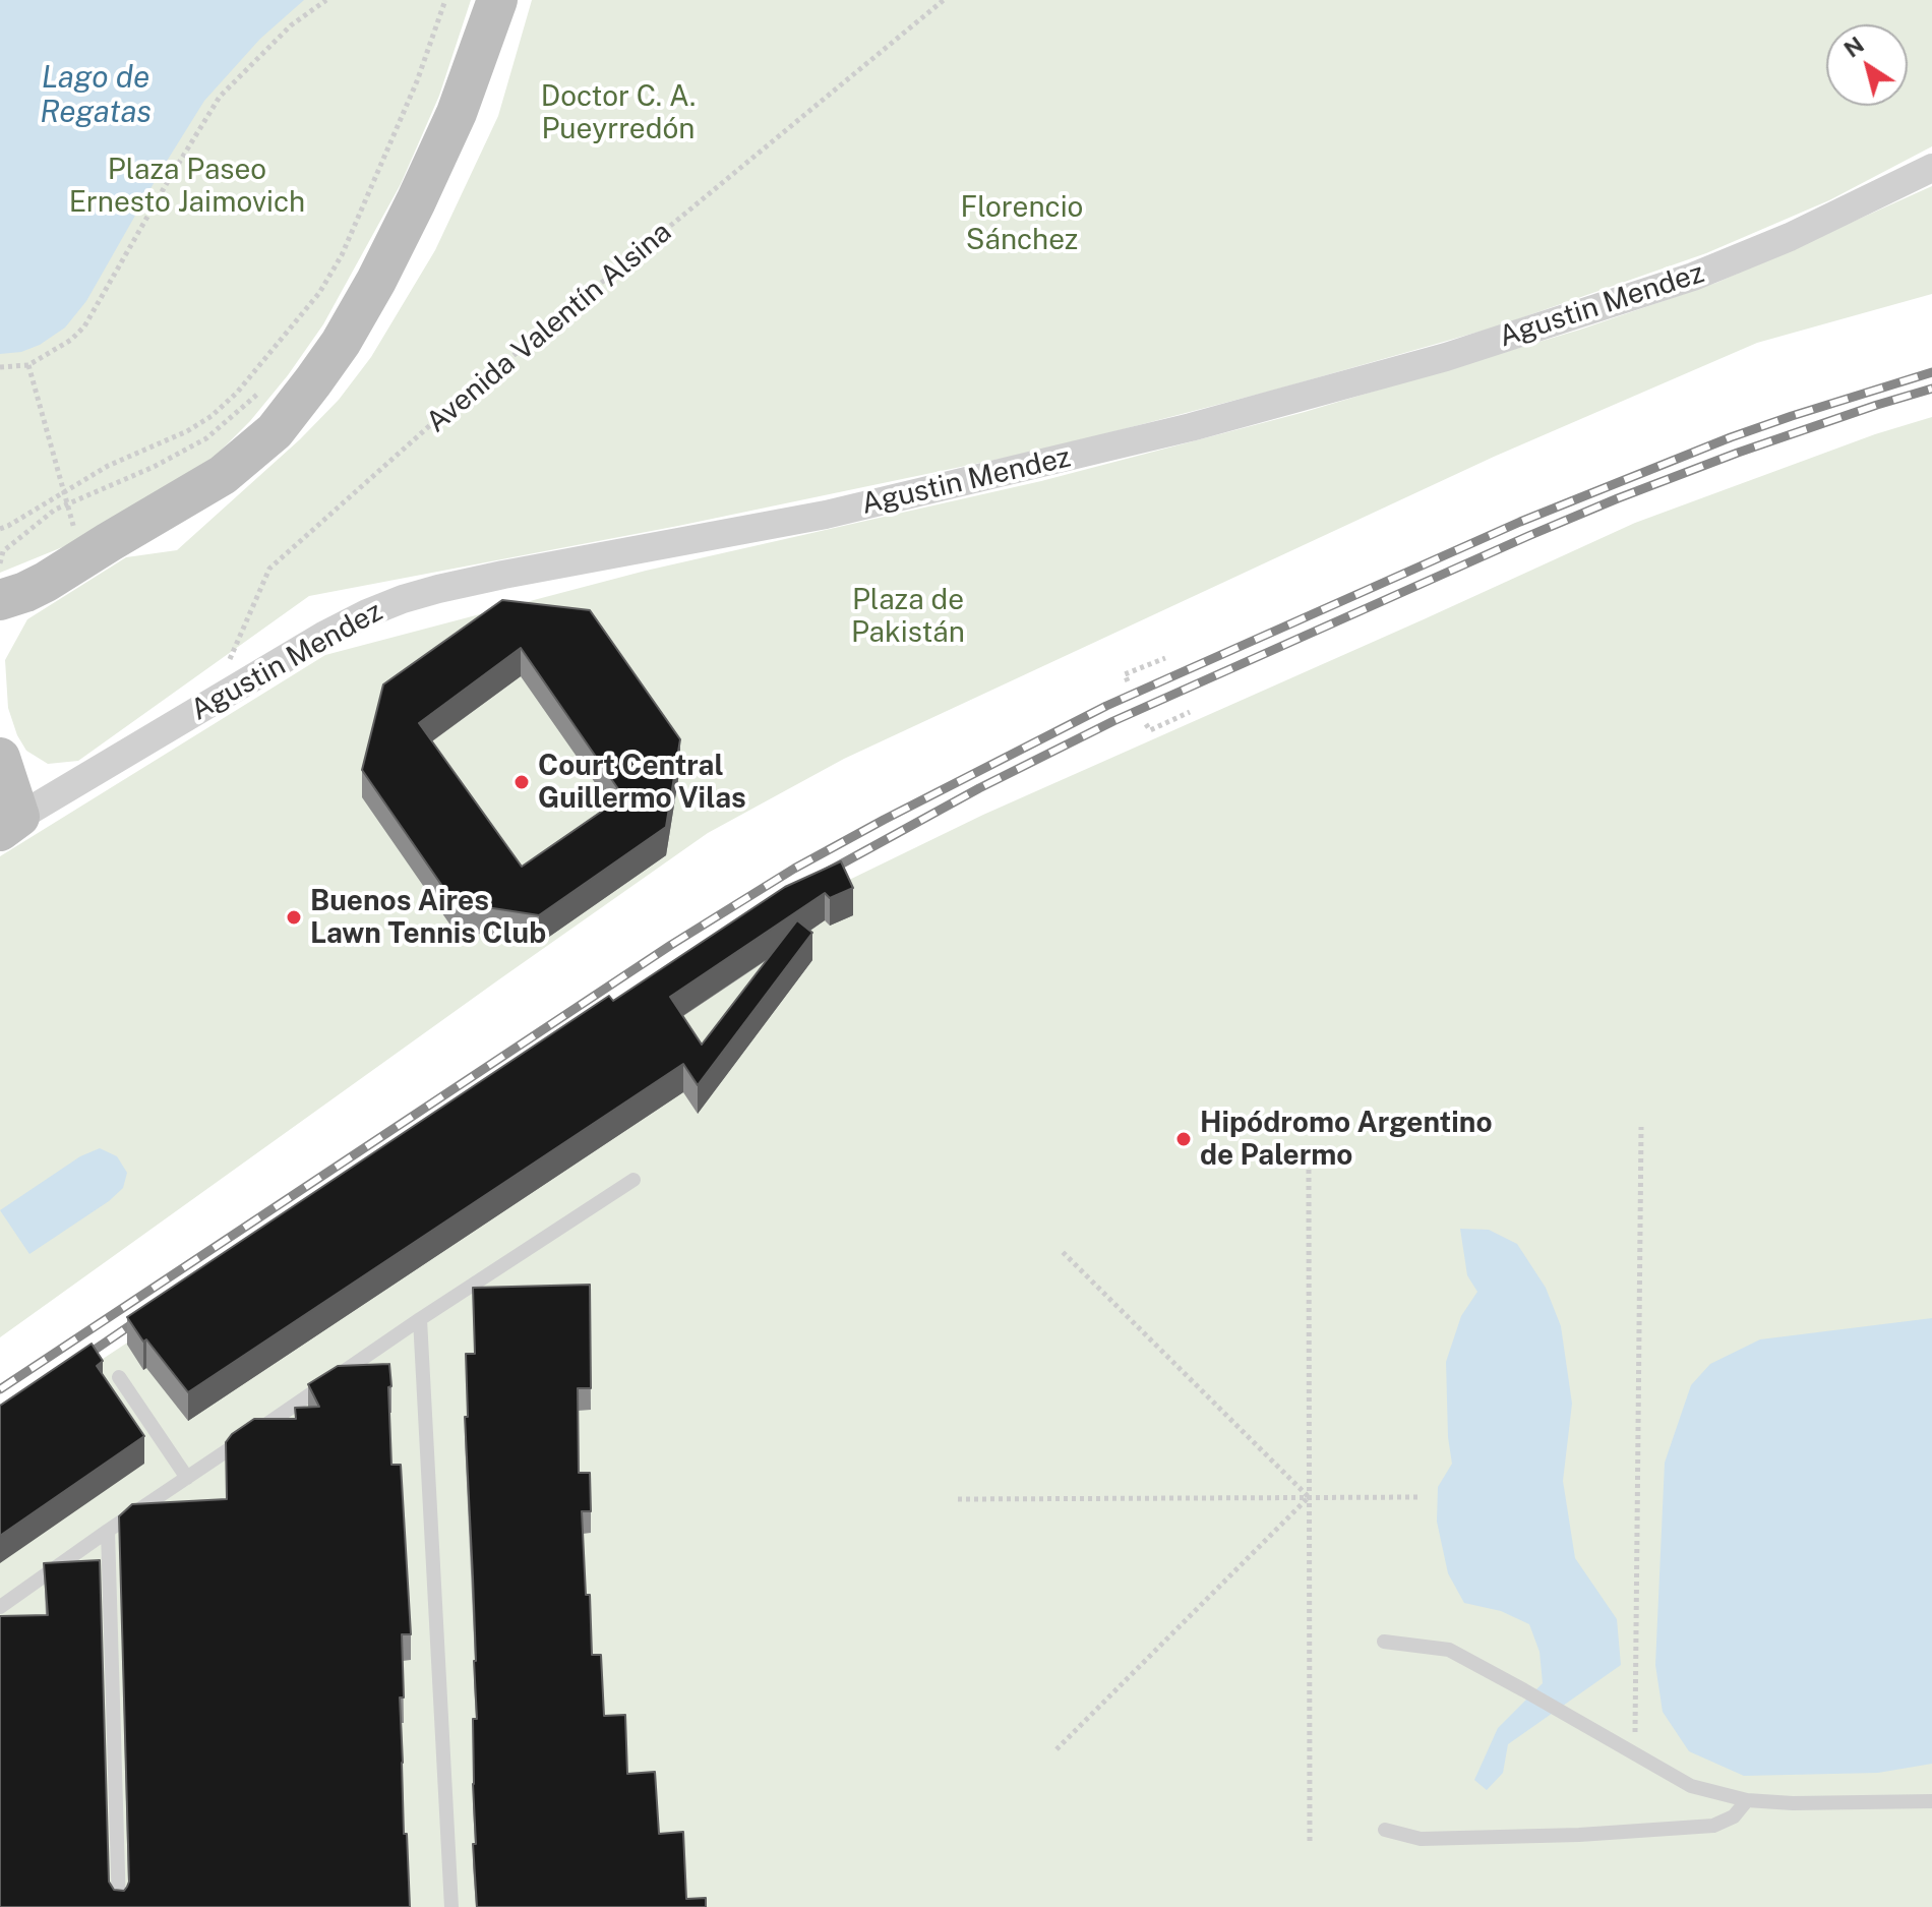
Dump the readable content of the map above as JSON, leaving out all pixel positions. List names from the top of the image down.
{
  "streets": {
    "street": ["Agustin Mendez"],
    "path": ["Avenida Valentín Alsina"]
  },
  "crossings": [
    ["Agustin Mendez", "Avenida Valentín Alsina"]
  ],
  "water": ["Lago de Regatas"],
  "parks": [
    "Doctor C. A. Pueyrredón",
    "Plaza Paseo Ernesto Jaimovich",
    "Florencio Sánchez",
    "Plaza de Pakistán"
  ],
  "places": ["Court Central Guillermo Vilas", "Buenos Aires Lawn Tennis Club", "Hipódromo Argentino de Palermo"],
  "north": "top left"
}
